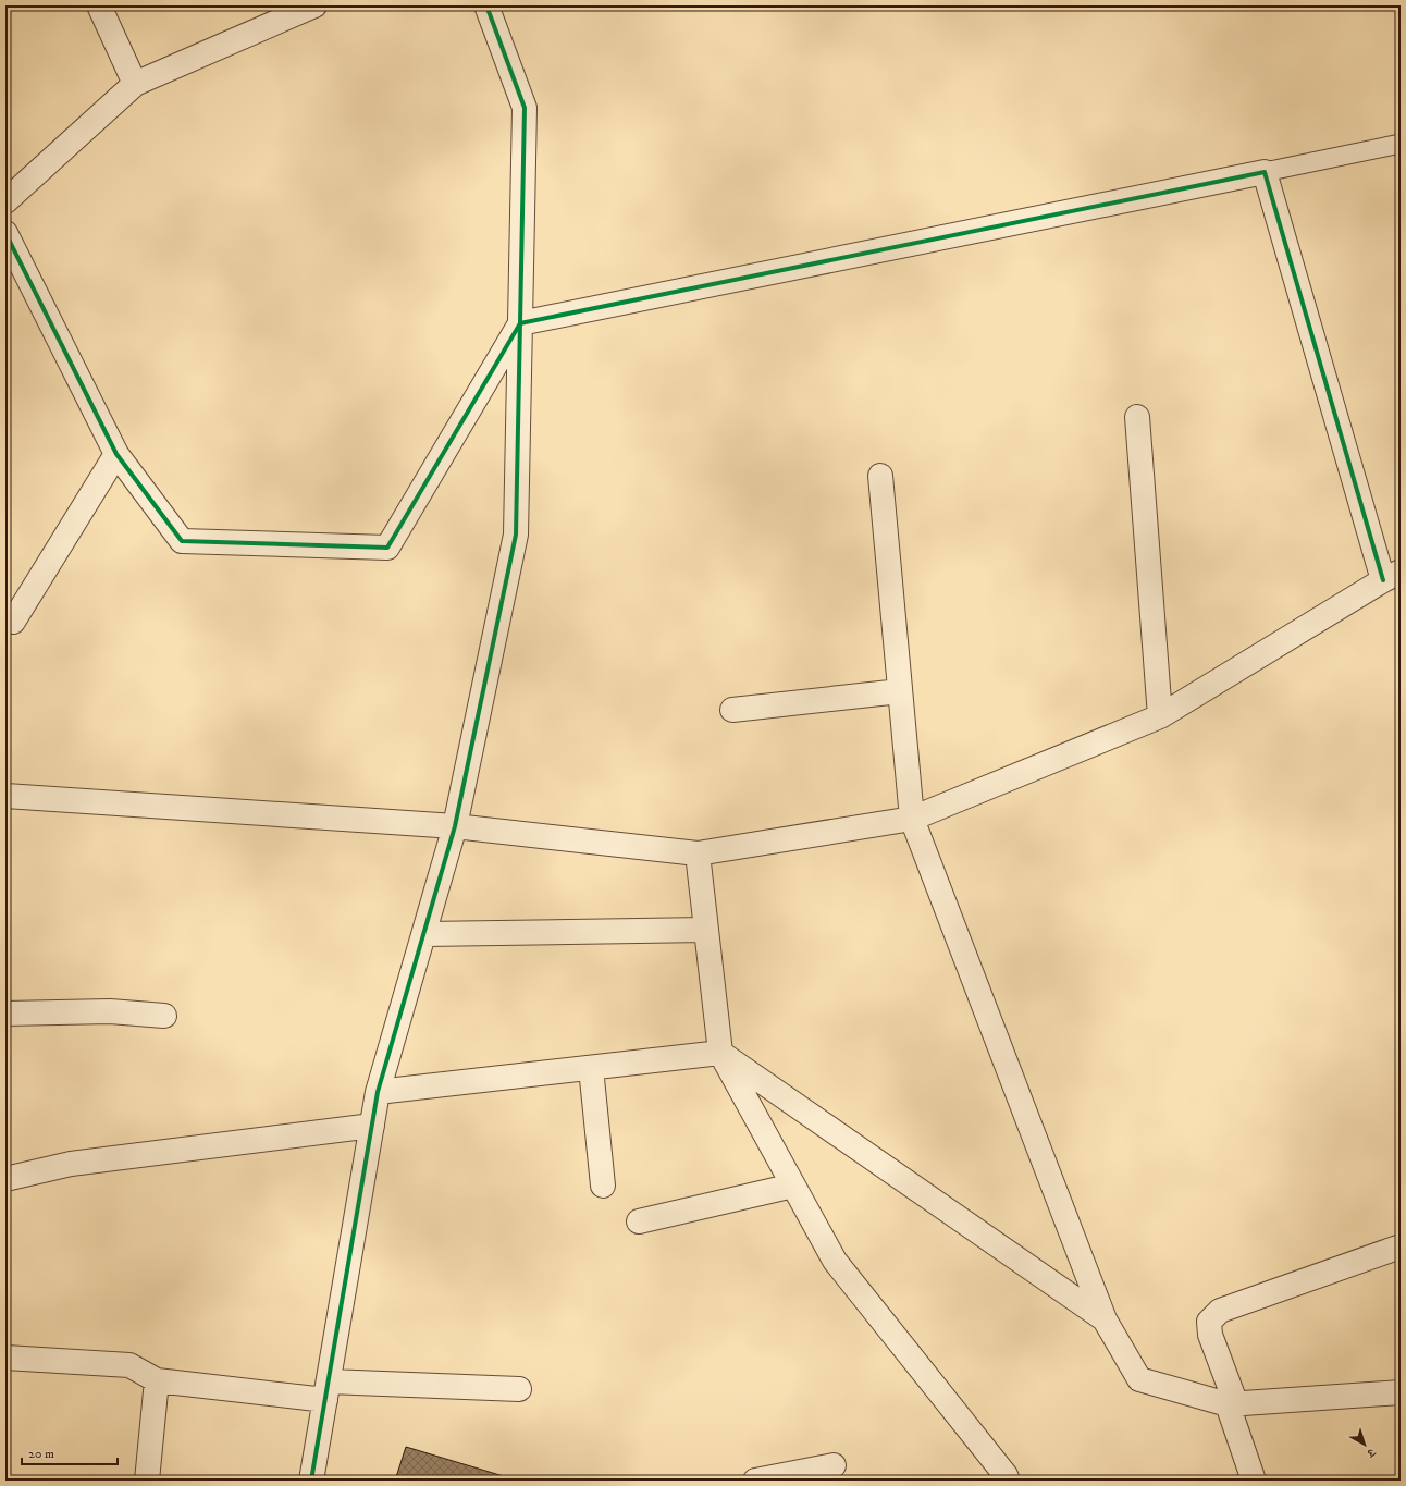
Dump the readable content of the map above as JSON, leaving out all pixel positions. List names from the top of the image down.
{
  "scale_bar": "20 m",
  "north": "bottom right"
}
